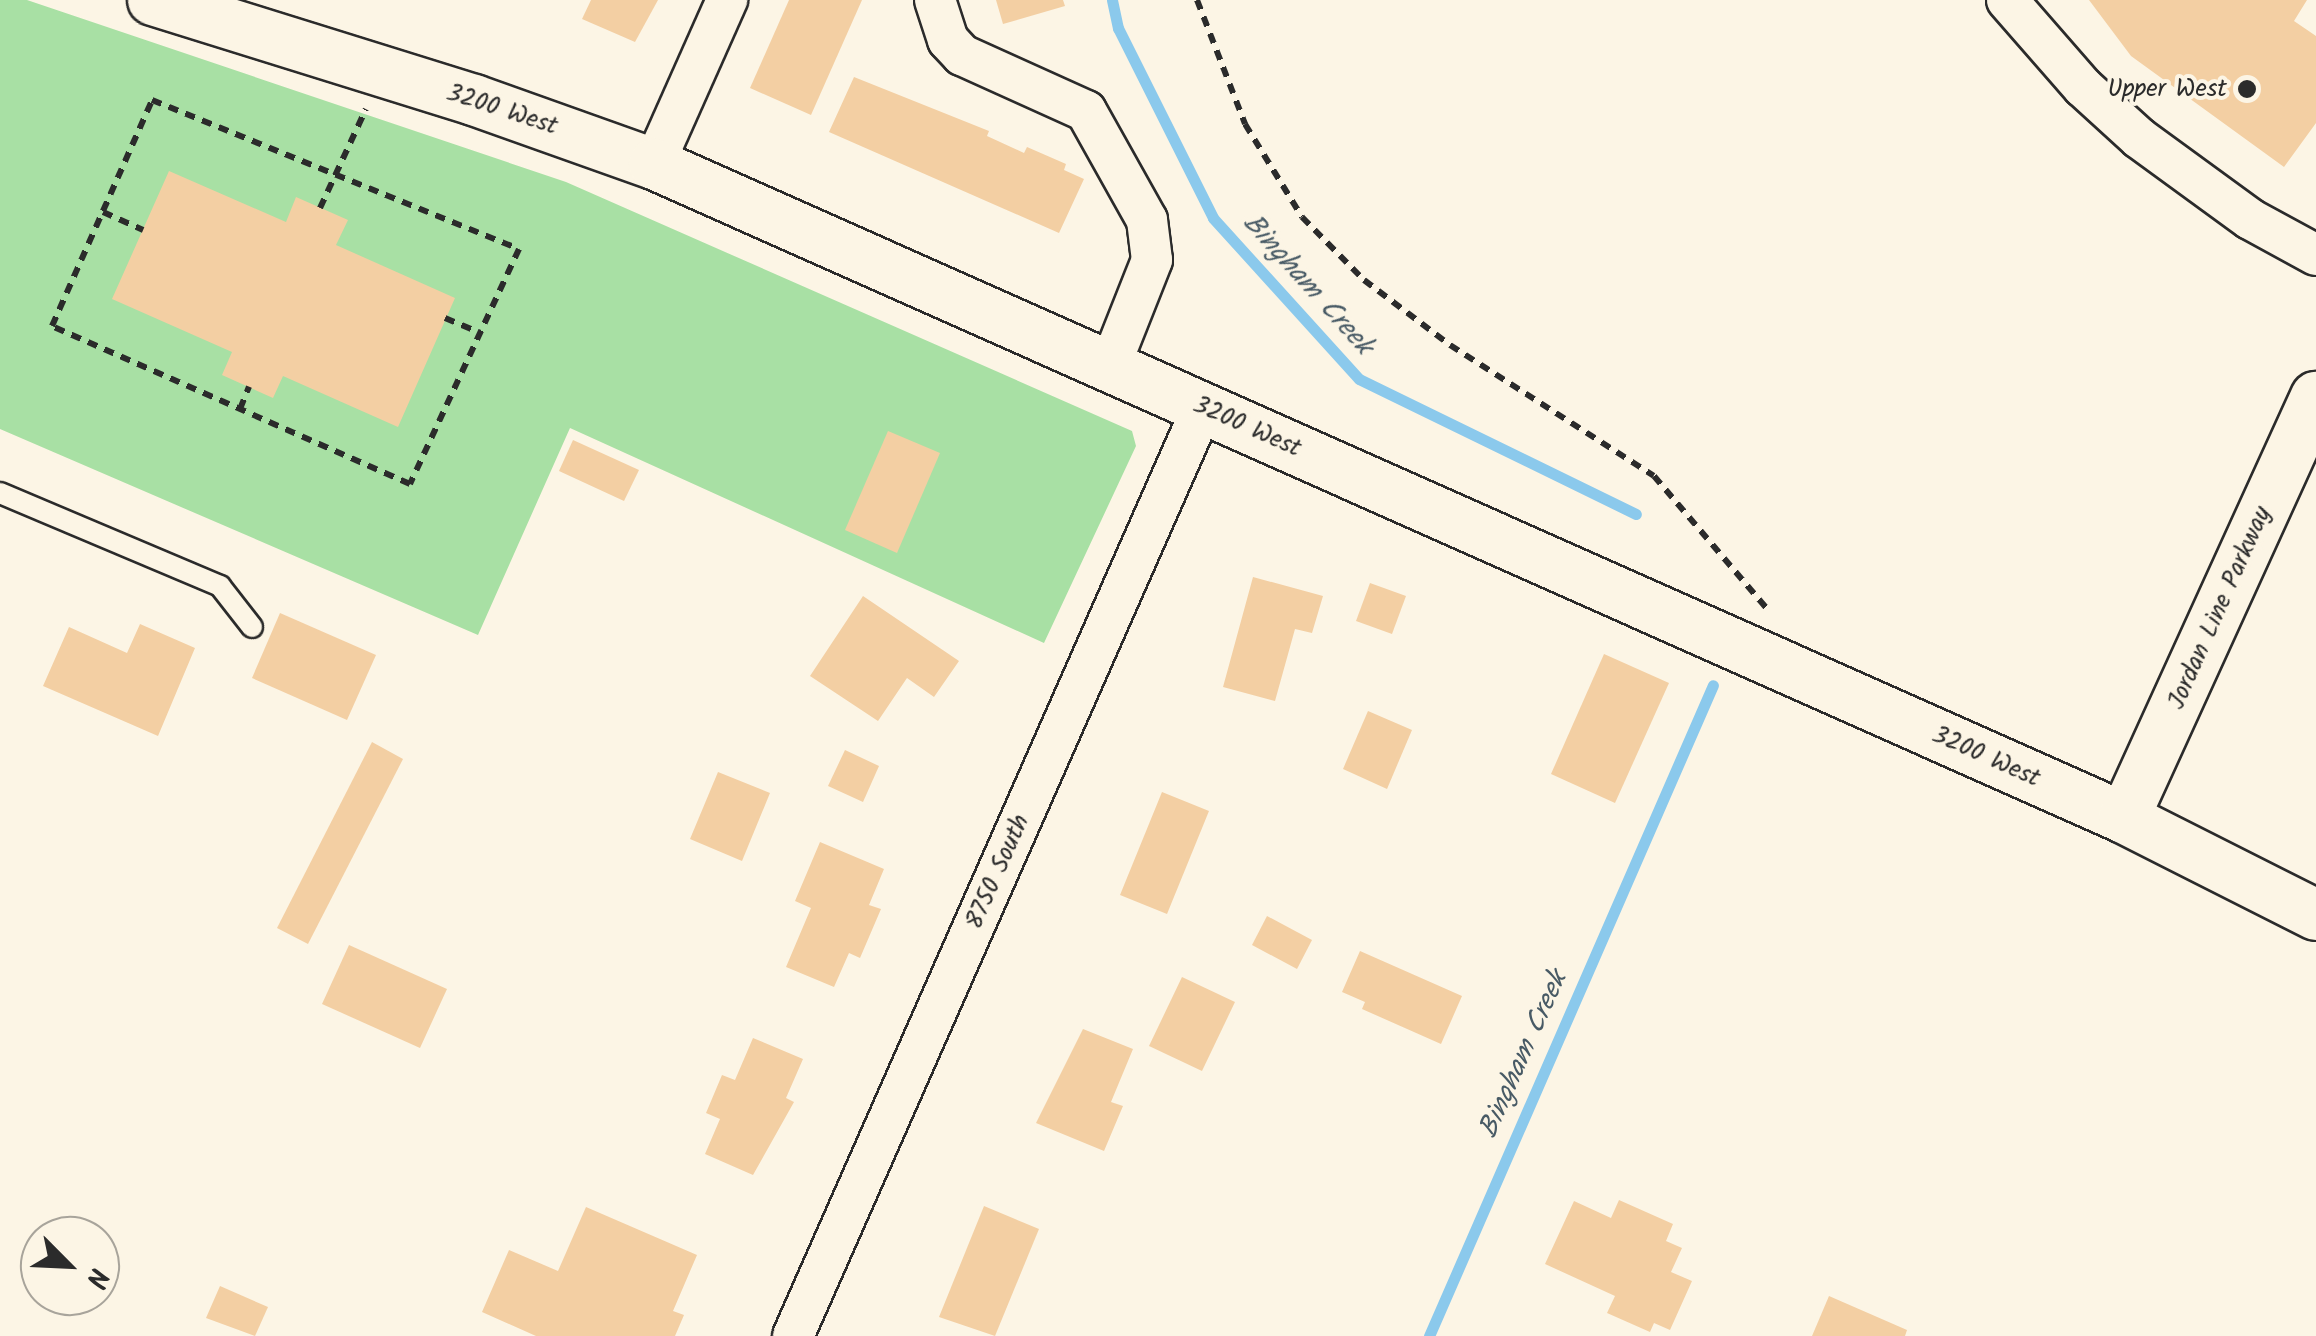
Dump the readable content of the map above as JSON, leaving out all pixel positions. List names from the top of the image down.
{
  "streets": {
    "street": ["3200 West", "Jordan Line Parkway", "8750 South"]
  },
  "crossings": [
    ["3200 West", "Jordan Line Parkway"],
    ["3200 West", "8750 South"]
  ],
  "water": ["Bingham Creek"],
  "places": ["Upper West"],
  "north": "bottom right"
}
